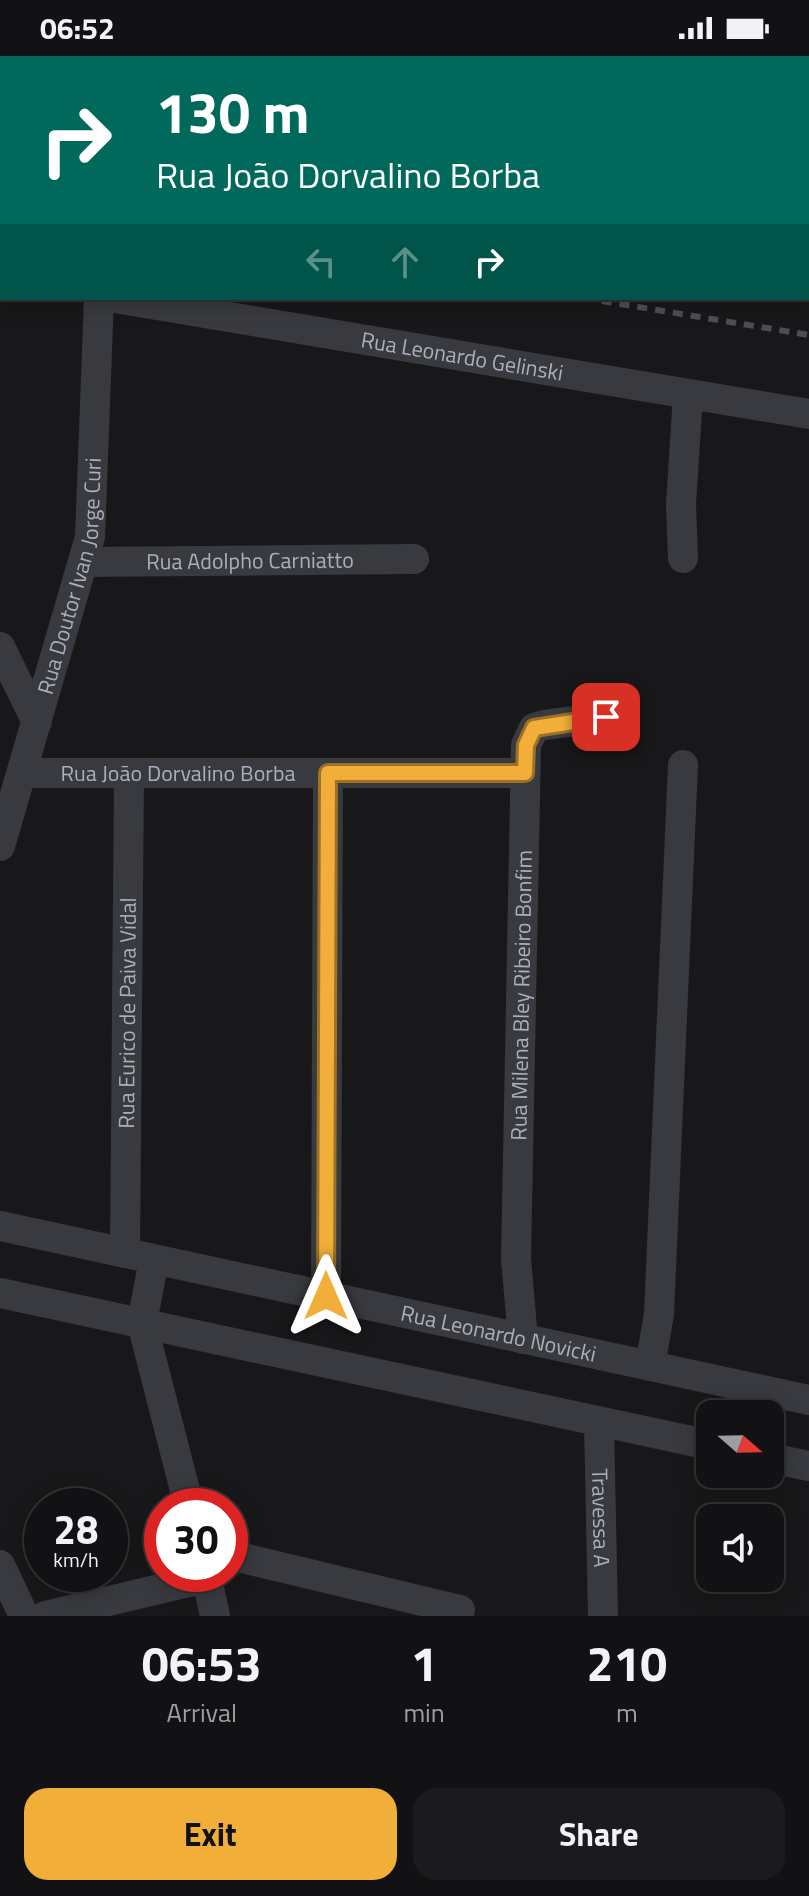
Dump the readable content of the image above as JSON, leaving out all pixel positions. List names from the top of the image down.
{
  "streets": {
    "street": [
      "Rua Leonardo Gelinski",
      "Rua Adolpho Carniatto",
      "Rua Doutor Ivan Jorge Curi",
      "Rua João Dorvalino Borba",
      "Rua Milena Bley Ribeiro Bonfim",
      "Rua Eurico de Paiva Vidal",
      "Rua Leonardo Novicki",
      "Travessa A"
    ]
  },
  "crossings": [
    ["Rua Adolpho Carniatto", "Rua Doutor Ivan Jorge Curi"],
    ["Rua Doutor Ivan Jorge Curi", "Rua João Dorvalino Borba"],
    ["Rua João Dorvalino Borba", "Rua Milena Bley Ribeiro Bonfim"],
    ["Rua João Dorvalino Borba", "Rua Eurico de Paiva Vidal"],
    ["Rua Milena Bley Ribeiro Bonfim", "Rua Leonardo Novicki"],
    ["Rua Eurico de Paiva Vidal", "Rua Leonardo Novicki"]
  ],
  "north": "right",
  "page": {
    "status": "06:52",
    "turn": ["130 m", "Rua João Dorvalino Borba"],
    "speed": "28 km/h",
    "limit": "30",
    "eta": [
      "06:53",
      "Arrival",
      "1",
      "min",
      "210",
      "m"
    ],
    "buttons": ["Exit", "Share"]
  }
}
